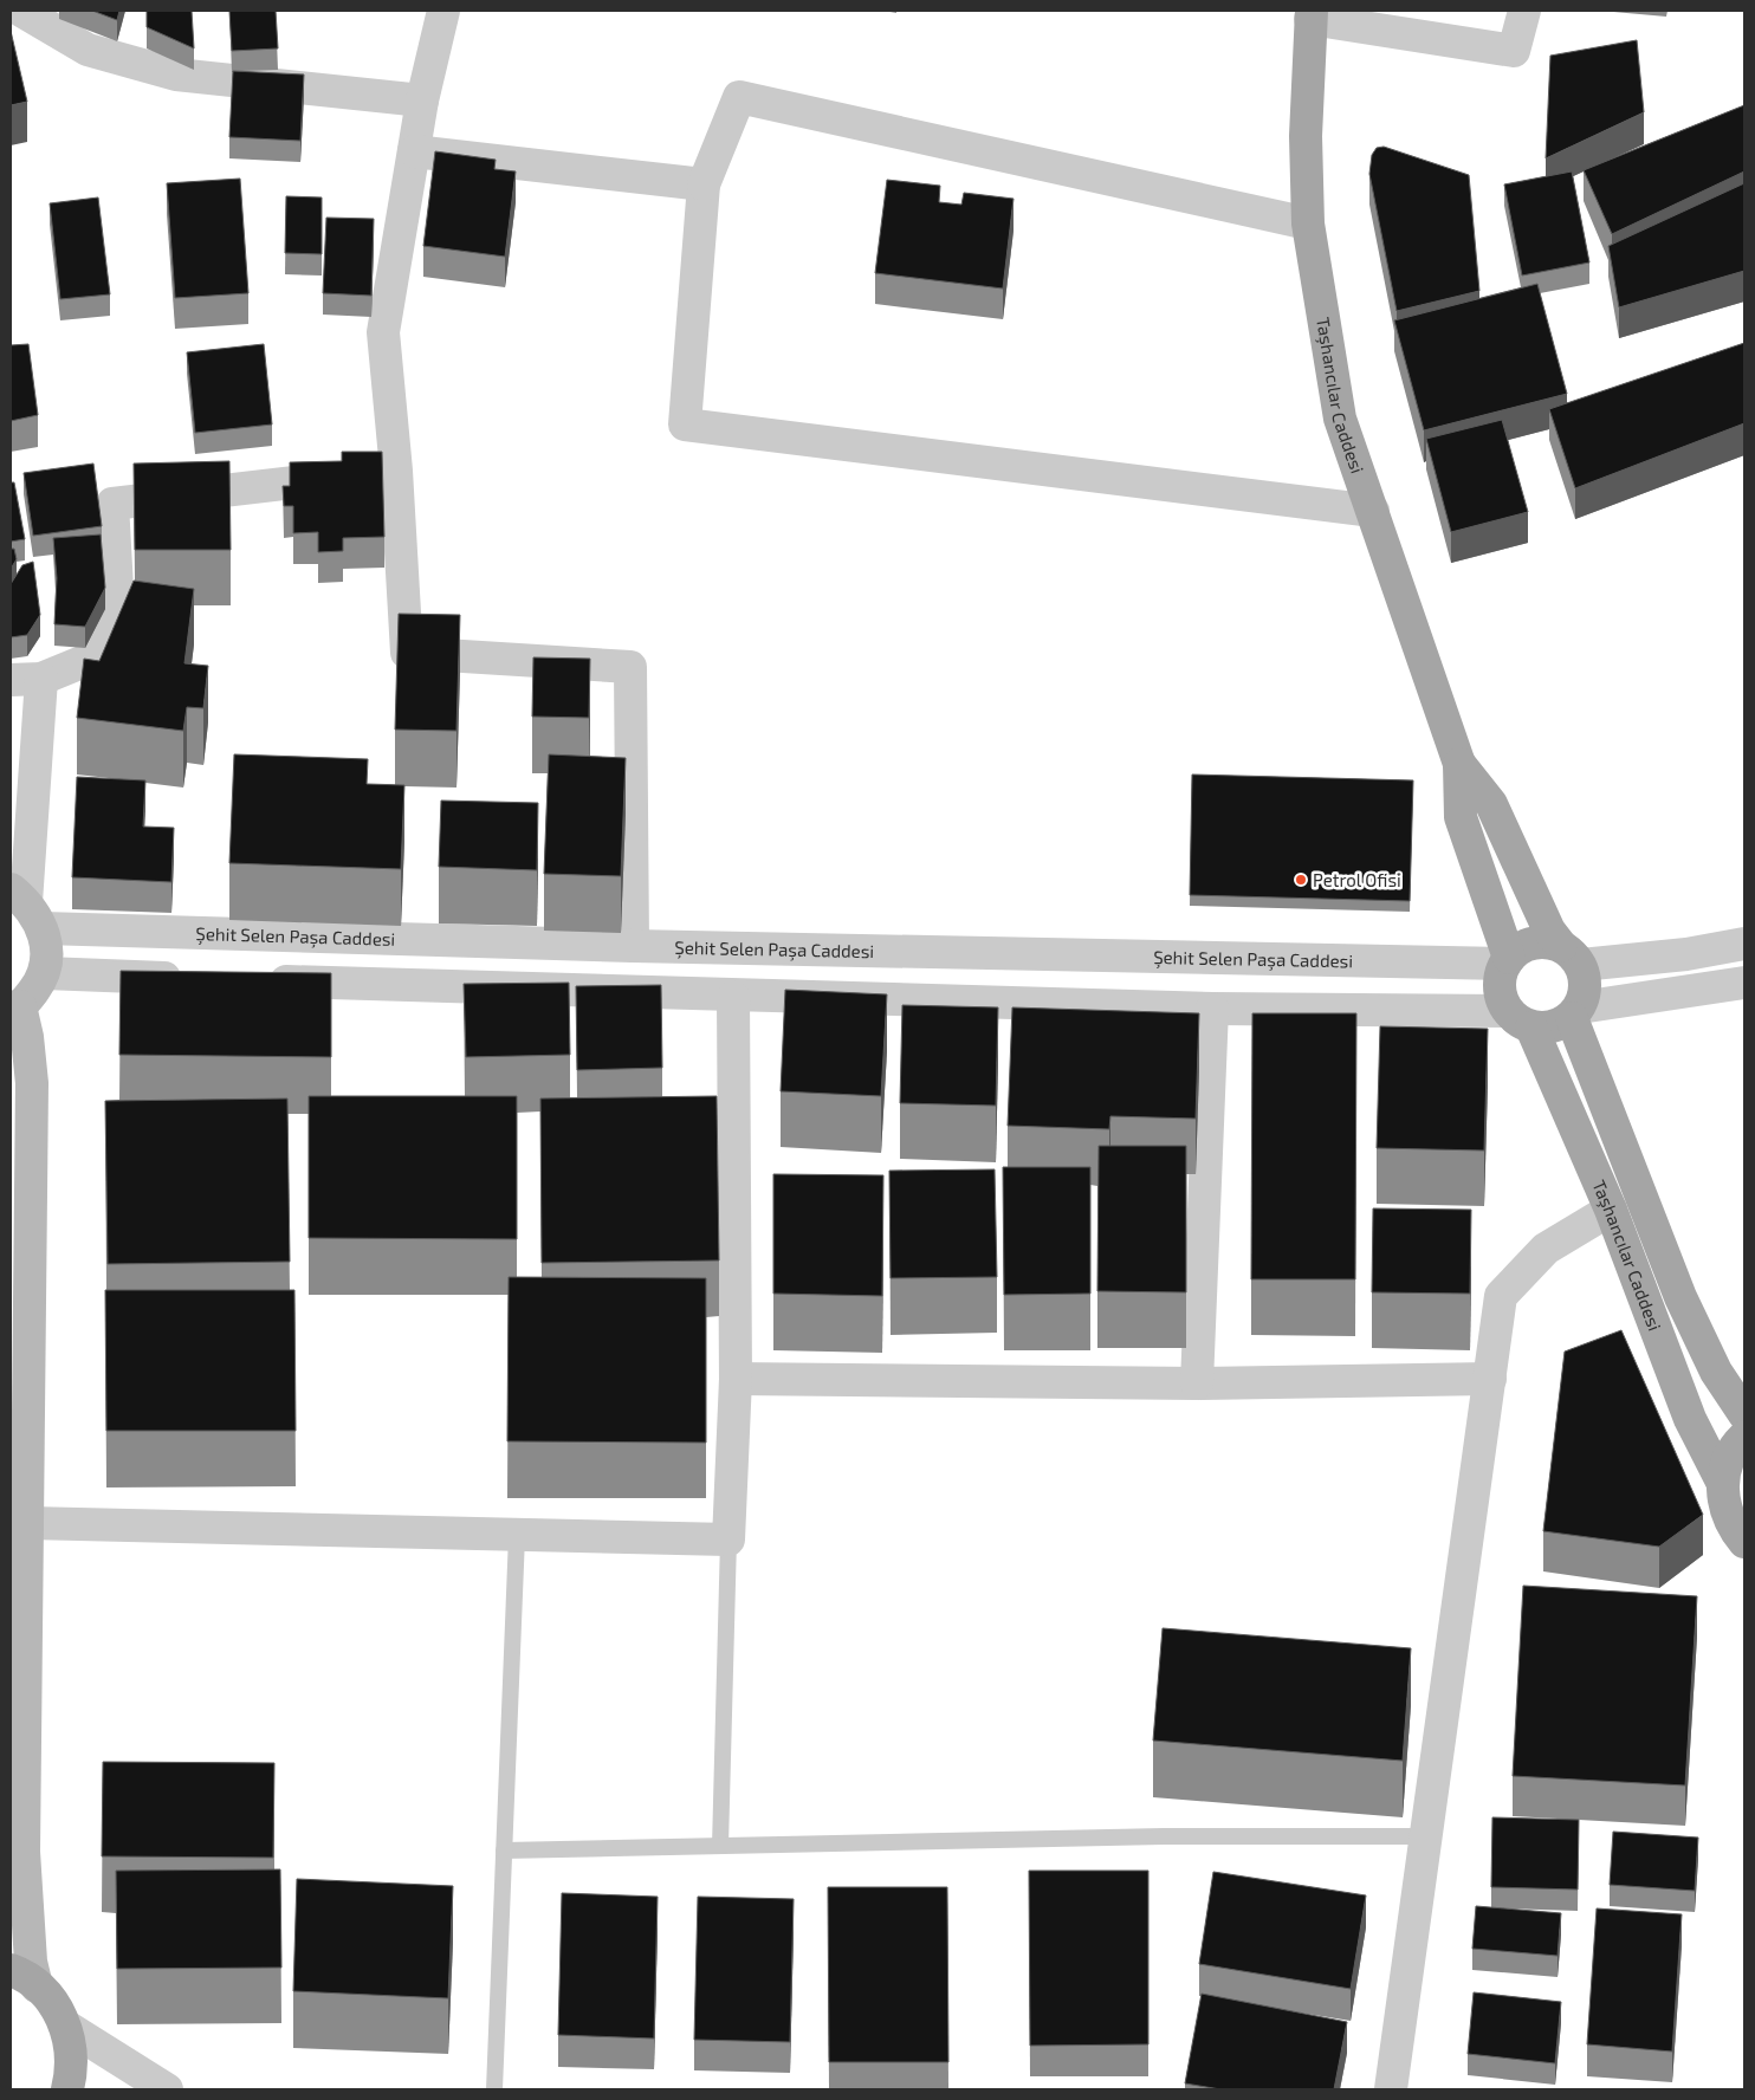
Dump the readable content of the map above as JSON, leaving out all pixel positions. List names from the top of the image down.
{
  "streets": {
    "main road": ["Taşhancılar Caddesi"],
    "street": ["Şehit Selen Paşa Caddesi"]
  },
  "crossings": [
    ["Taşhancılar Caddesi", "Şehit Selen Paşa Caddesi"]
  ],
  "places": ["Petrol Ofisi"]
}
